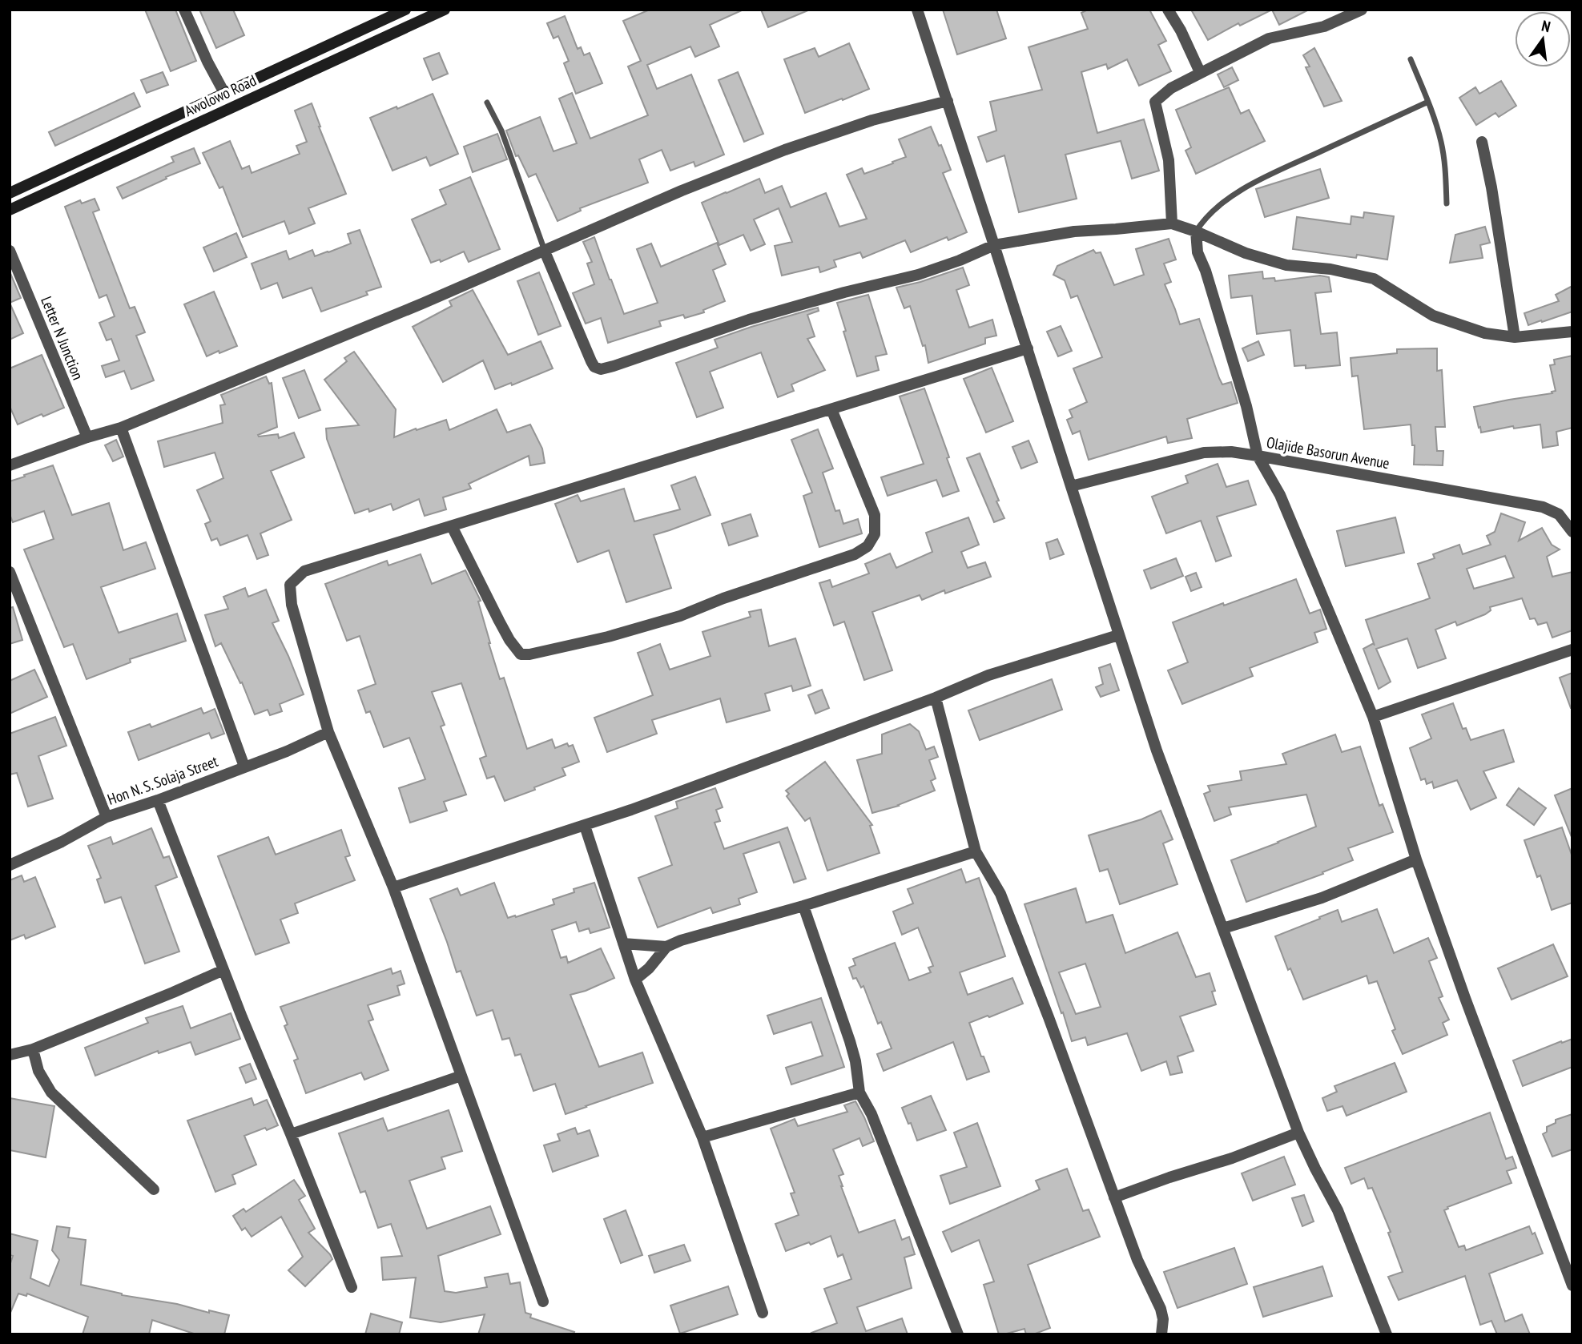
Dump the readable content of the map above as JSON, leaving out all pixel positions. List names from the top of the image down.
{
  "streets": {
    "main road": ["Awolowo Road"],
    "street": ["Letter N Junction", "Olajide Basorun Avenue", "Hon N. S. Solaja Street"]
  },
  "north": "top"
}
